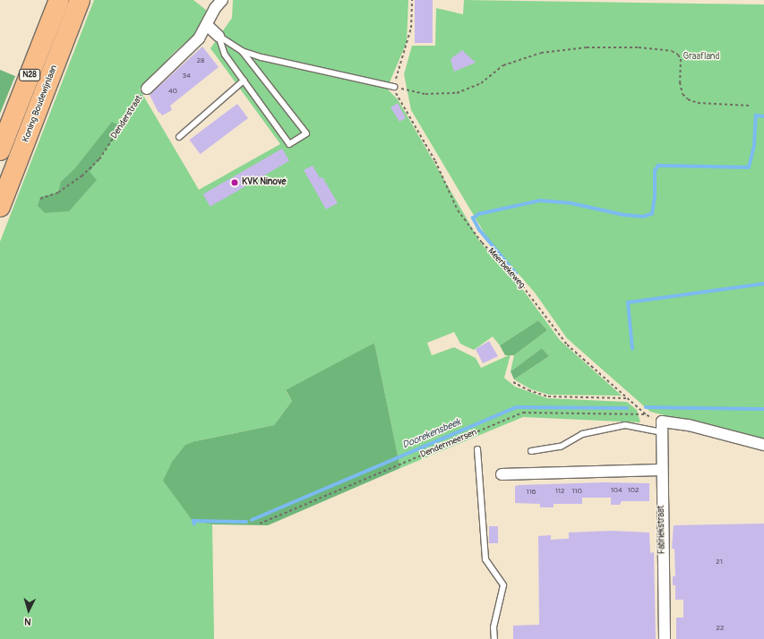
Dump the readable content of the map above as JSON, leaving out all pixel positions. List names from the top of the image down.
{
  "streets": {
    "highway": ["N28", "Koning Boudewijnlaan"],
    "street": ["Denderstraat", "Fabriekstraat"],
    "path": ["Meerbekeweg", "Dendermeersen"]
  },
  "crossings": [
    ["Meerbekeweg", "Dendermeersen"],
    ["Meerbekeweg", "Fabriekstraat"]
  ],
  "water": ["Doorekensbeek"],
  "parks": ["Graafland"],
  "places": ["KVK Ninove"],
  "house_numbers": [
    "28",
    "34",
    "40",
    "104",
    "102",
    "112",
    "110",
    "116",
    "21",
    "22"
  ],
  "north": "bottom"
}
